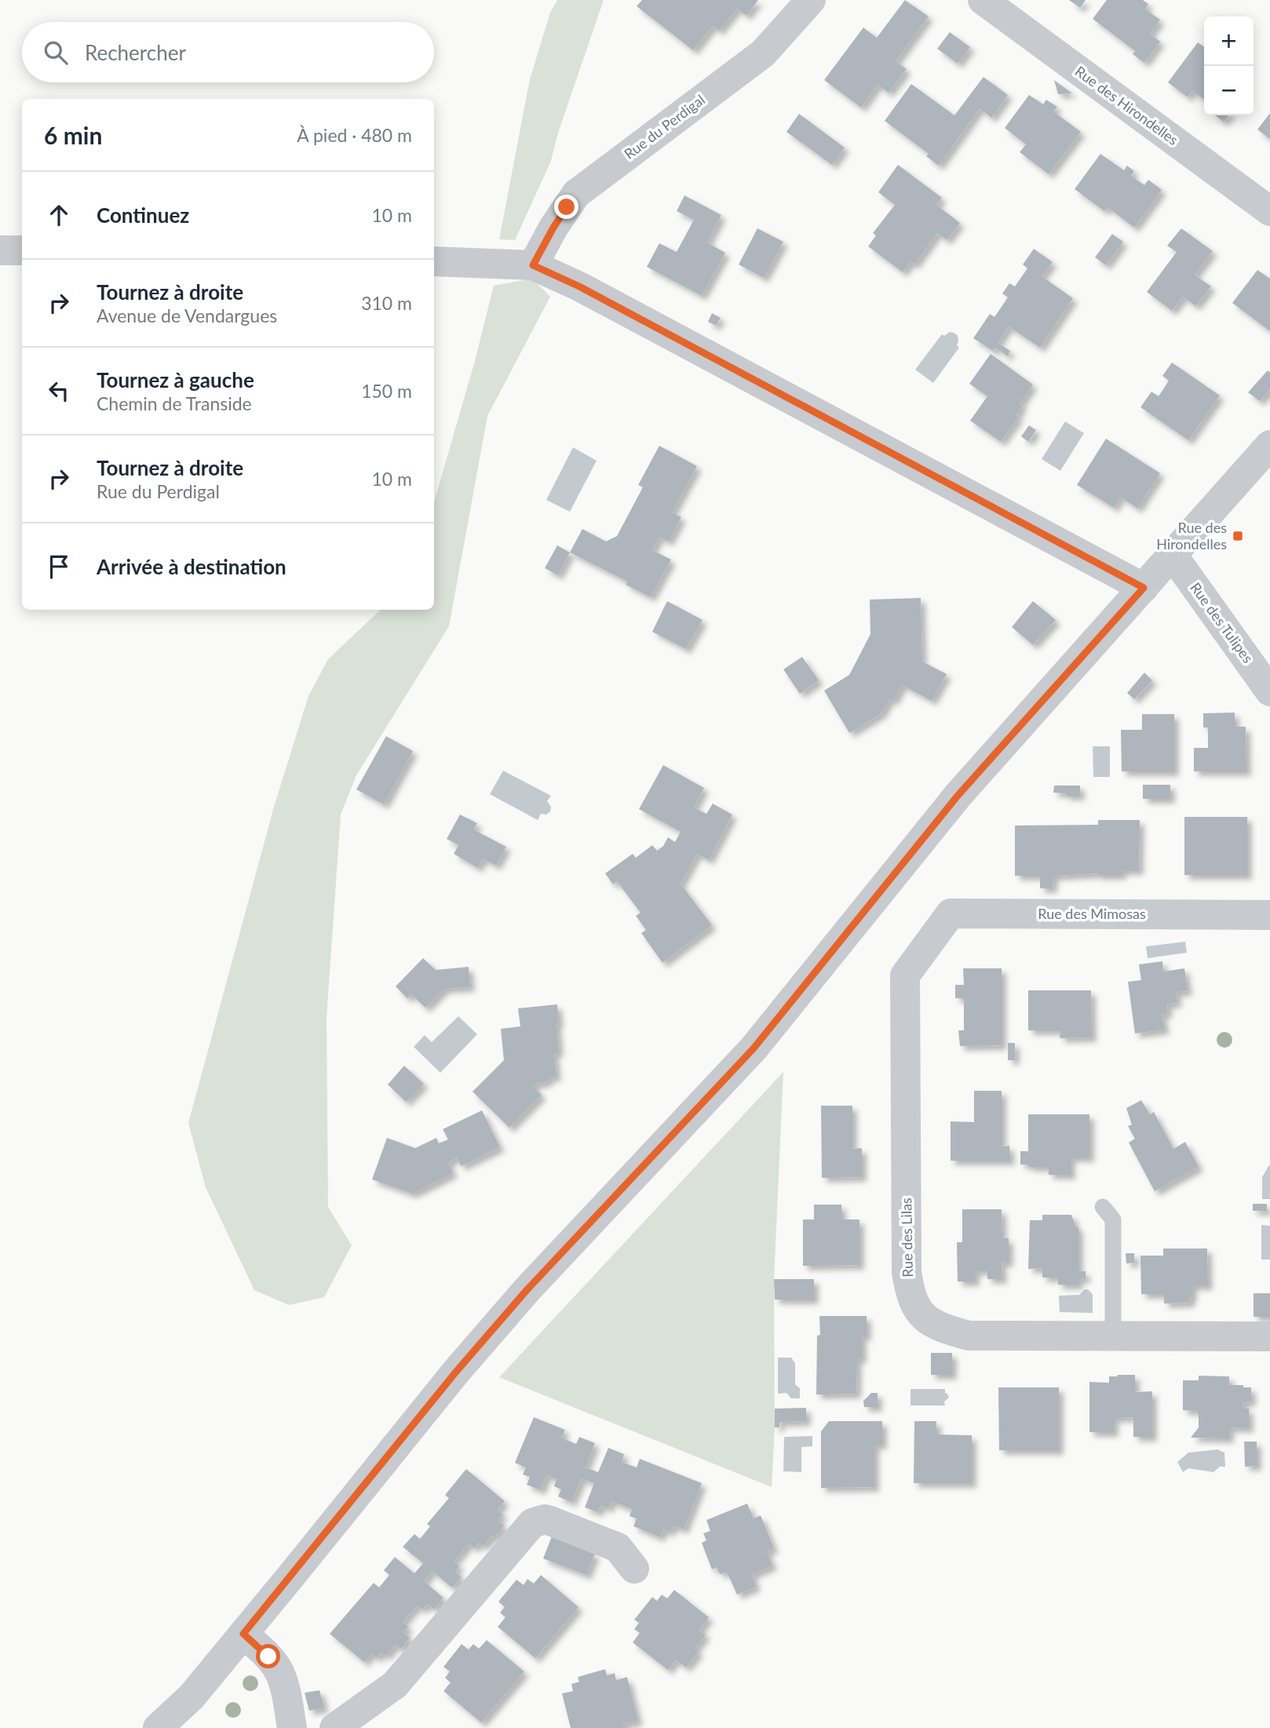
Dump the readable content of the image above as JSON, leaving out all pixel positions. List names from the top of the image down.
{
  "streets": {
    "street": [
      "Rue des Hirondelles",
      "Rue du Perdigal",
      "Rue des Tulipes",
      "Rue des Mimosas",
      "Rue des Lilas"
    ]
  },
  "crossings": [
    ["Rue des Mimosas", "Rue des Lilas"]
  ],
  "places": {
    "transit": ["Rue des Hirondelles"]
  },
  "page": {
    "map_buttons": ["+", "−"],
    "search": "Rechercher",
    "heading": ["6 min", "À pied · 480 m"],
    "list": [
      ["Continuez", "10 m"],
      ["Tournez à droite", "Avenue de Vendargues", "310 m"],
      ["Tournez à gauche", "Chemin de Transide", "150 m"],
      ["Tournez à droite", "Rue du Perdigal", "10 m"],
      "Arrivée à destination"
    ]
  }
}
